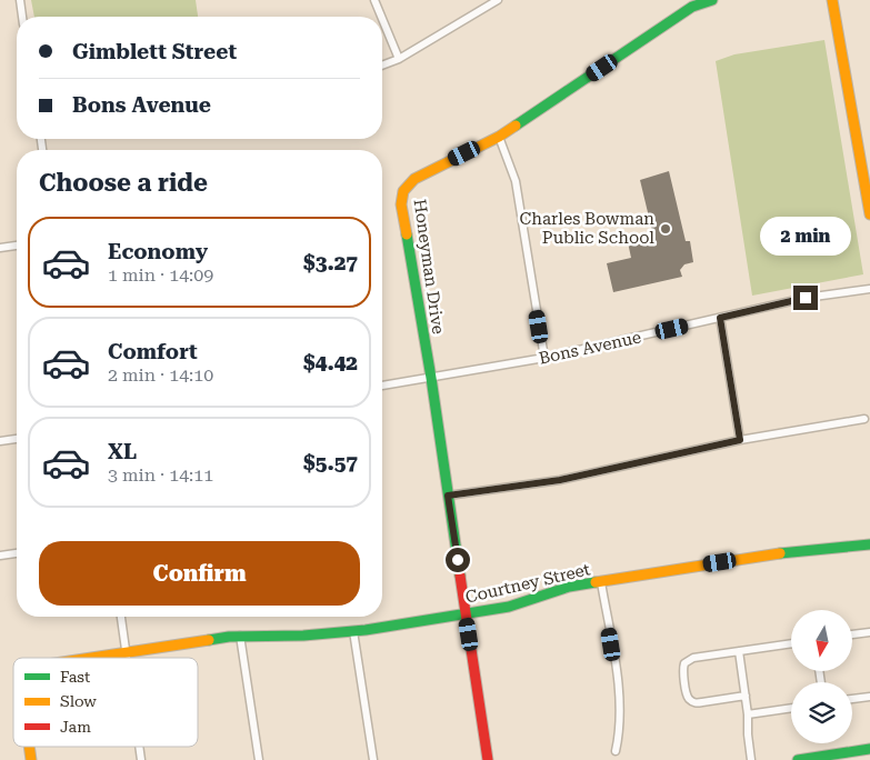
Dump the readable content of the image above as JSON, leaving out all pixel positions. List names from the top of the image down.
{
  "streets": {
    "street": ["Honeyman Drive", "Bons Avenue", "Courtney Street"]
  },
  "crossings": [
    ["Honeyman Drive", "Bons Avenue"]
  ],
  "places": ["Charles Bowman Public School"],
  "legend": ["Fast", "Slow", "Jam"],
  "north": "bottom",
  "page": {
    "banner": ["Gimblett Street", "Bons Avenue"],
    "heading": "Choose a ride",
    "bubble": "2 min",
    "list": [
      {
        "name": "Economy",
        "note": "1 min · 14:09",
        "value": "$3.27"
      },
      {
        "name": "Comfort",
        "note": "2 min · 14:10",
        "value": "$4.42"
      },
      {
        "name": "XL",
        "note": "3 min · 14:11",
        "value": "$5.57"
      }
    ],
    "buttons": "Confirm"
  }
}
